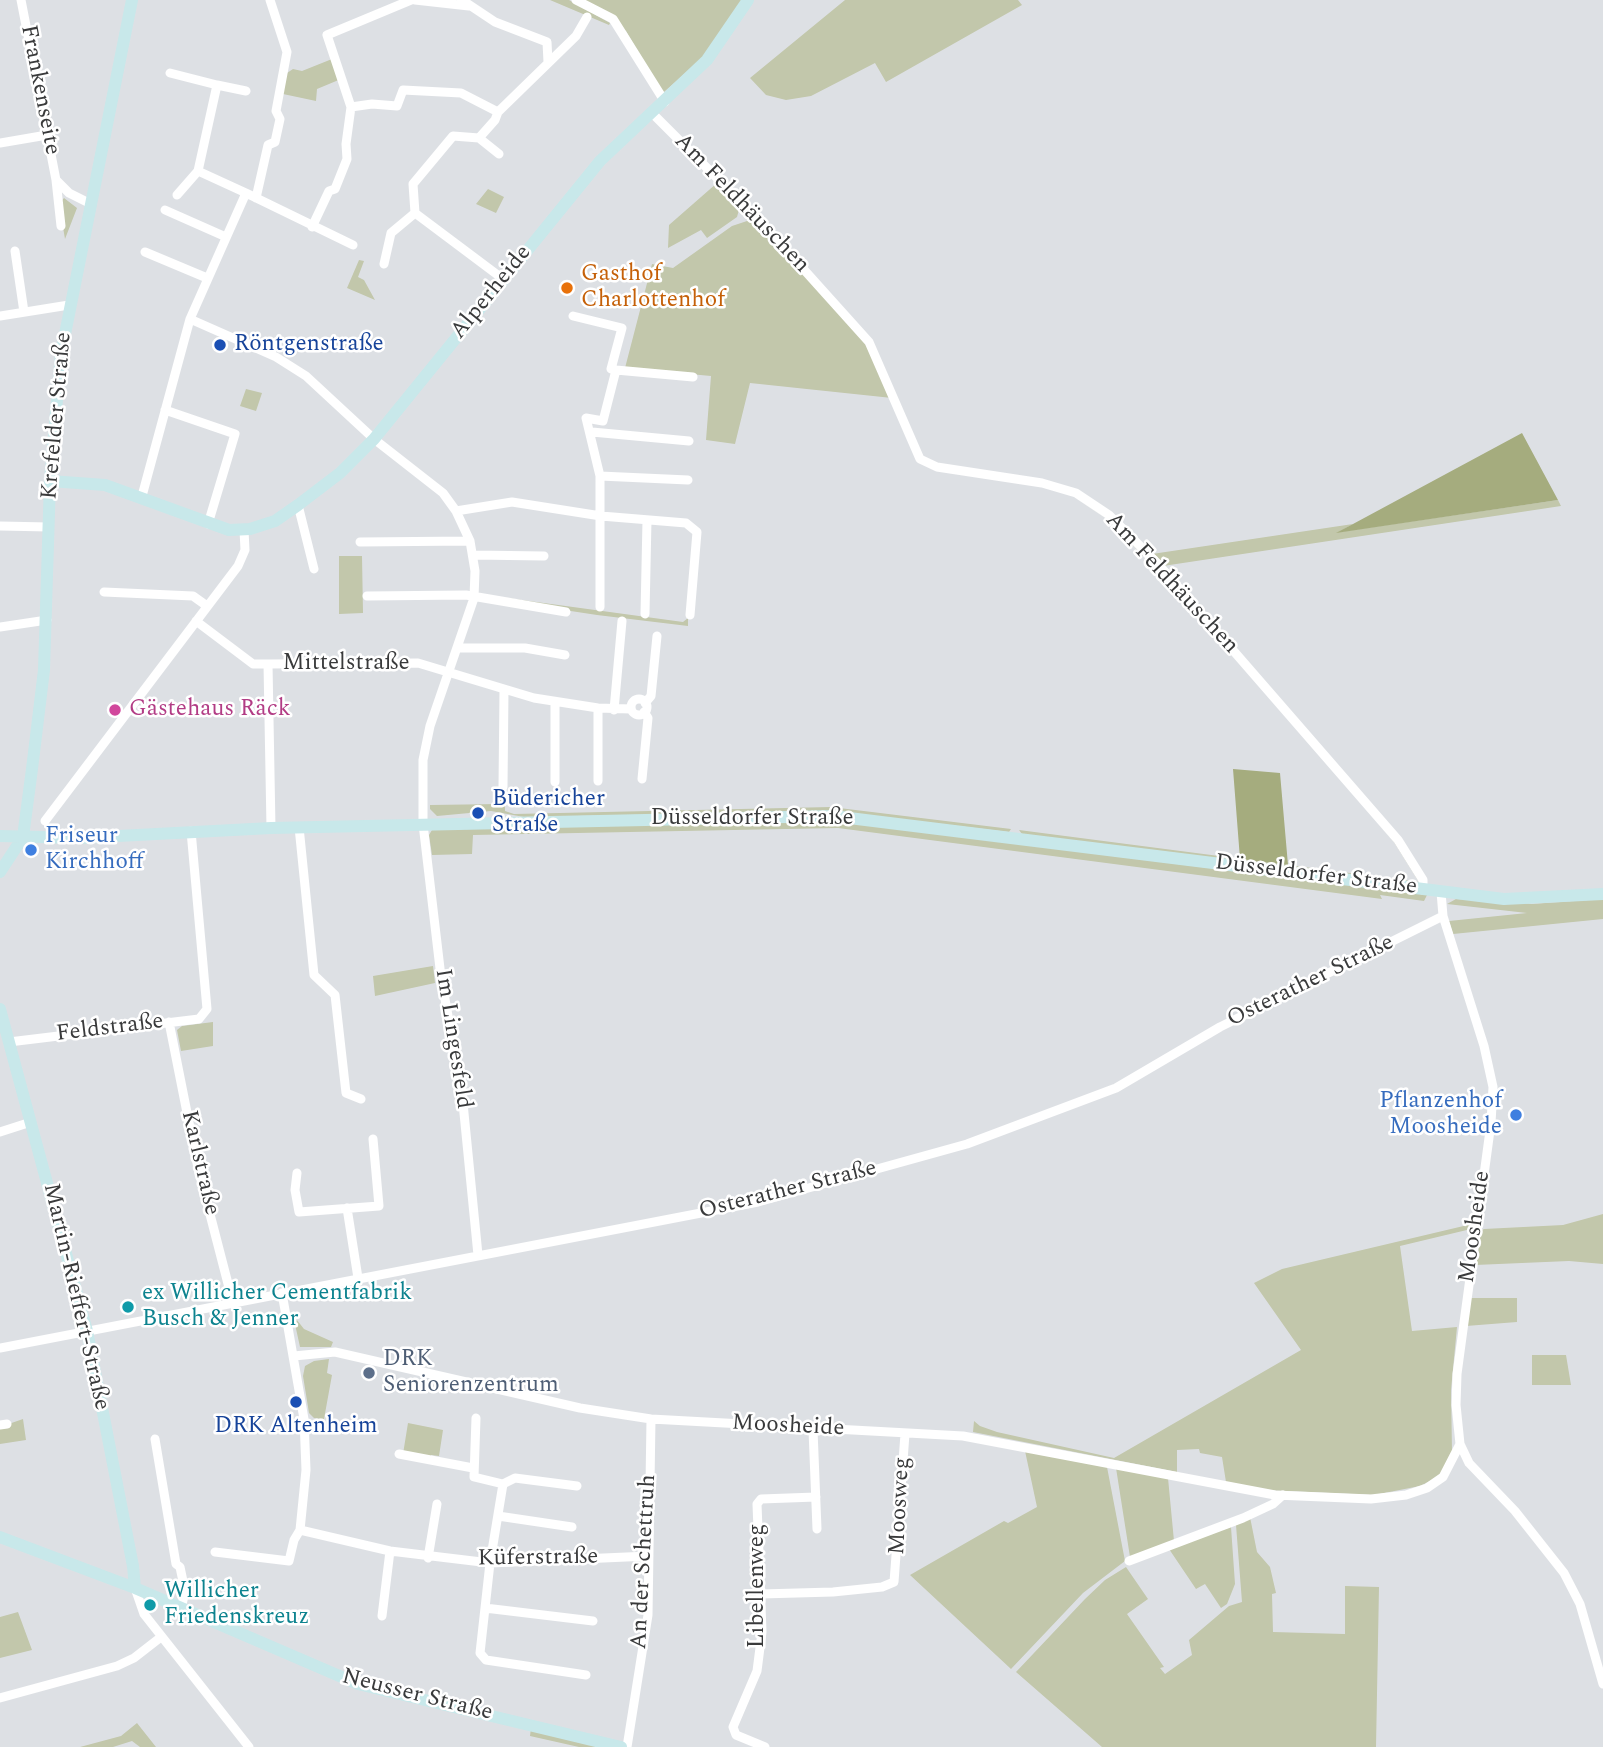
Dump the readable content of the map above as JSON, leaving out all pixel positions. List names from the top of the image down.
{
  "streets": {
    "street": [
      "Frankenseite",
      "Am Feldhäuschen",
      "Alperheide",
      "Krefelder Straße",
      "Mittelstraße",
      "Düsseldorfer Straße",
      "Osterather Straße",
      "Feldstraße",
      "Im Lingesfeld",
      "Karlstraße",
      "Moosheide",
      "Martin-Rieffert-Straße",
      "Moosweg",
      "Küferstraße",
      "An der Schettruh",
      "Libellenweg",
      "Neusser Straße"
    ]
  },
  "crossings": [
    ["Frankenseite", "Krefelder Straße"],
    ["Am Feldhäuschen", "Alperheide"],
    ["Am Feldhäuschen", "Düsseldorfer Straße"],
    ["Krefelder Straße", "Düsseldorfer Straße"],
    ["Mittelstraße", "Düsseldorfer Straße"],
    ["Düsseldorfer Straße", "Feldstraße"],
    ["Düsseldorfer Straße", "Im Lingesfeld"],
    ["Düsseldorfer Straße", "Moosheide"],
    ["Osterather Straße", "Im Lingesfeld"],
    ["Osterather Straße", "Karlstraße"],
    ["Osterather Straße", "Moosheide"],
    ["Osterather Straße", "Martin-Rieffert-Straße"],
    ["Feldstraße", "Karlstraße"],
    ["Feldstraße", "Martin-Rieffert-Straße"],
    ["Moosheide", "Moosweg"],
    ["Moosheide", "An der Schettruh"],
    ["Martin-Rieffert-Straße", "Neusser Straße"],
    ["Moosweg", "Libellenweg"],
    ["Küferstraße", "An der Schettruh"]
  ],
  "places": [
    "Gasthof Charlottenhof",
    "Röntgenstraße",
    "Gästehaus Räck",
    "Büdericher Straße",
    "Friseur Kirchhoff",
    "Pflanzenhof Moosheide",
    "ex Willicher Cementfabrik Busch & Jenner",
    "DRK Seniorenzentrum",
    "DRK Altenheim",
    "Willicher Friedenskreuz"
  ]
}
